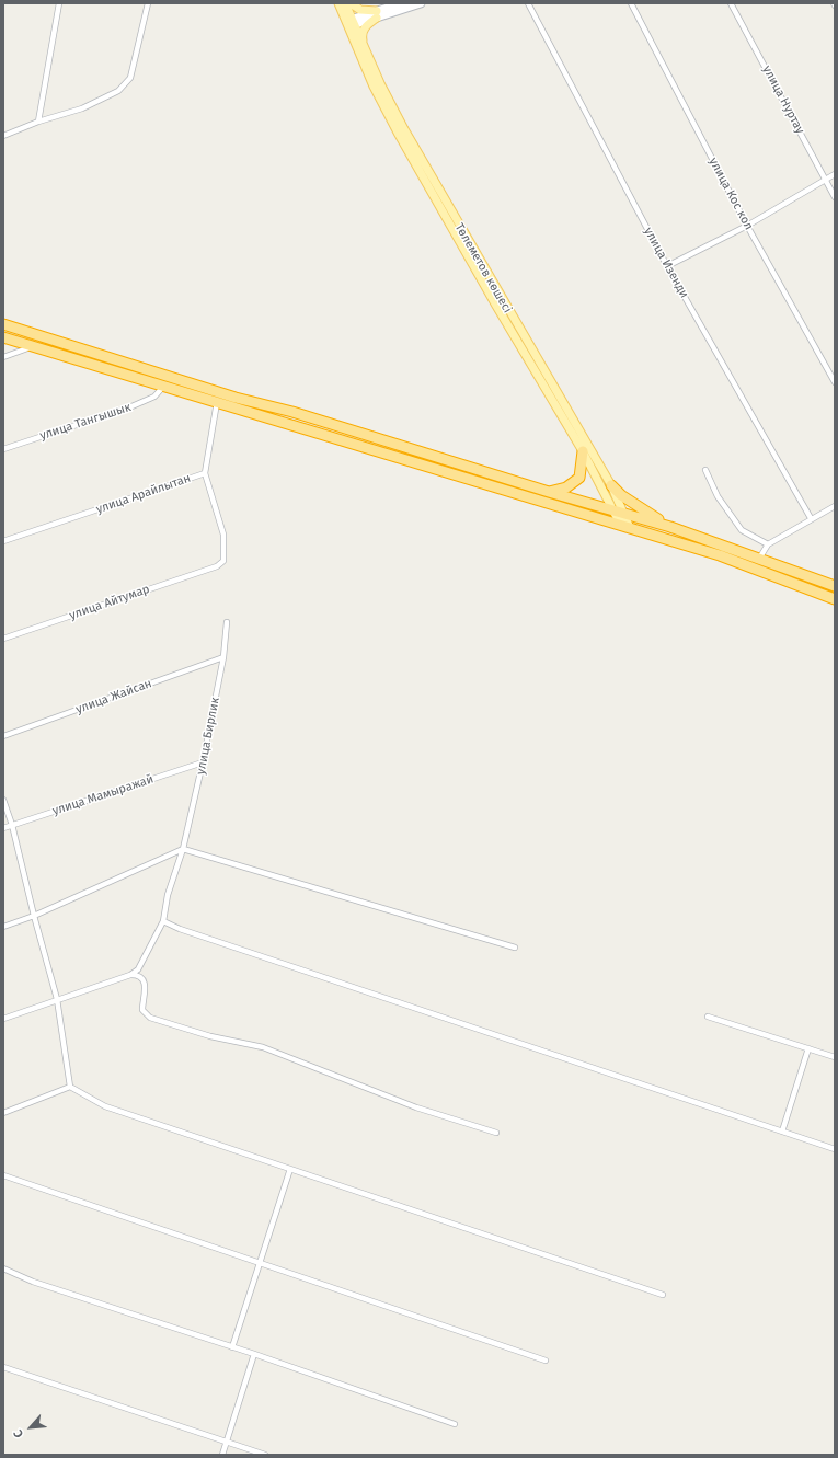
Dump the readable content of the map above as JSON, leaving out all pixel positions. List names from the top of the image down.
{
  "streets": {
    "main road": ["Төлеметов көшесі"],
    "street": [
      "улица Нуртау",
      "улица Кос кол",
      "улица Изенди",
      "улица Тангышык",
      "улица Арайлытан",
      "улица Айтумар",
      "улица Жайсан",
      "улица Бирлик",
      "улица Мамыражай"
    ]
  },
  "crossings": [
    ["улица Арайлытан", "улица Айтумар"],
    ["улица Жайсан", "улица Бирлик"],
    ["улица Бирлик", "улица Мамыражай"]
  ],
  "north": "bottom left"
}
